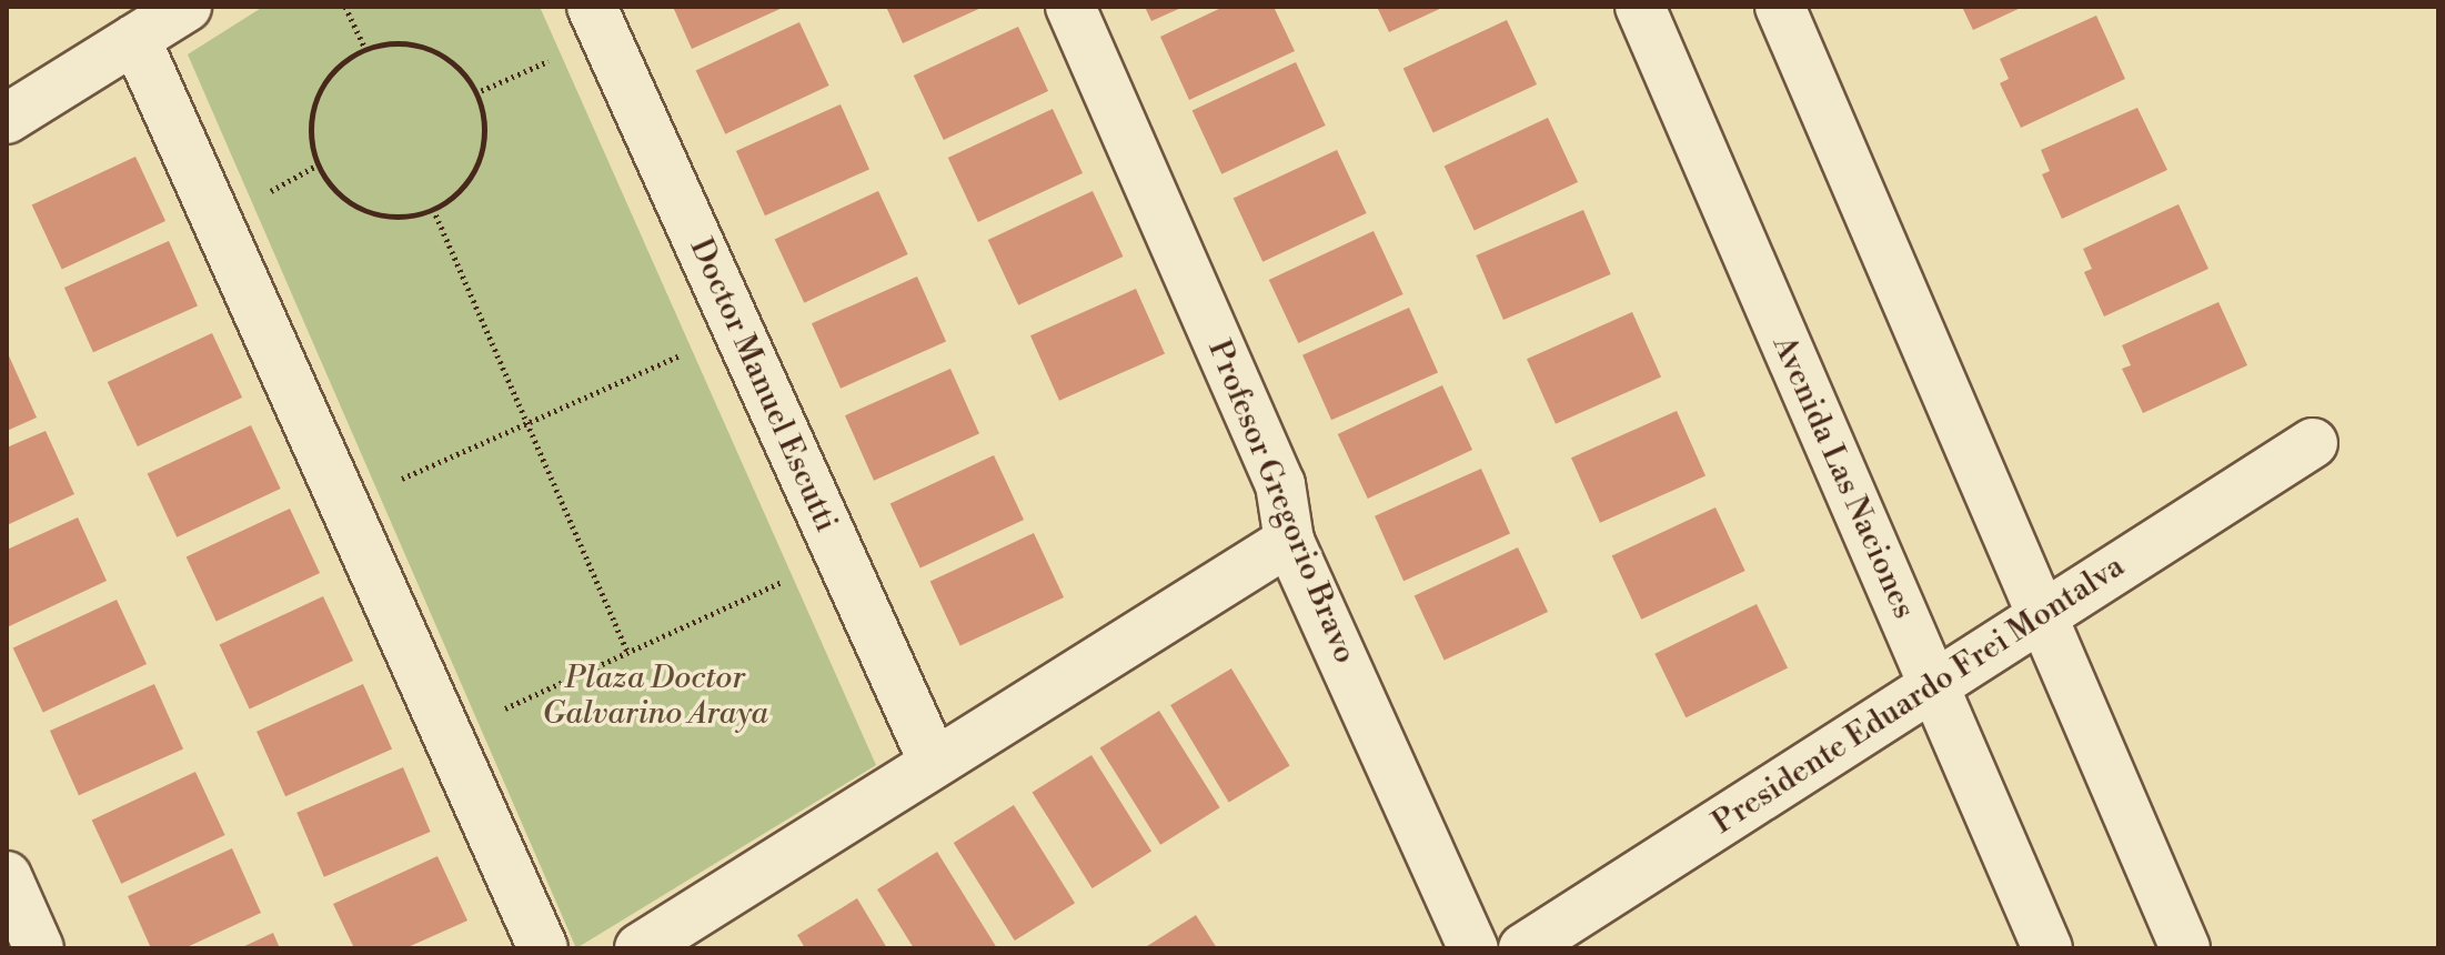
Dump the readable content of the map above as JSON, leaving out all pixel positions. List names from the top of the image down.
{
  "streets": {
    "street": [
      "Doctor Manuel Escutti",
      "Avenida Las Naciones",
      "Profesor Gregorio Bravo",
      "Presidente Eduardo Frei Montalva"
    ]
  },
  "crossings": [
    ["Avenida Las Naciones", "Presidente Eduardo Frei Montalva"]
  ],
  "parks": ["Plaza Doctor Galvarino Araya"]
}
